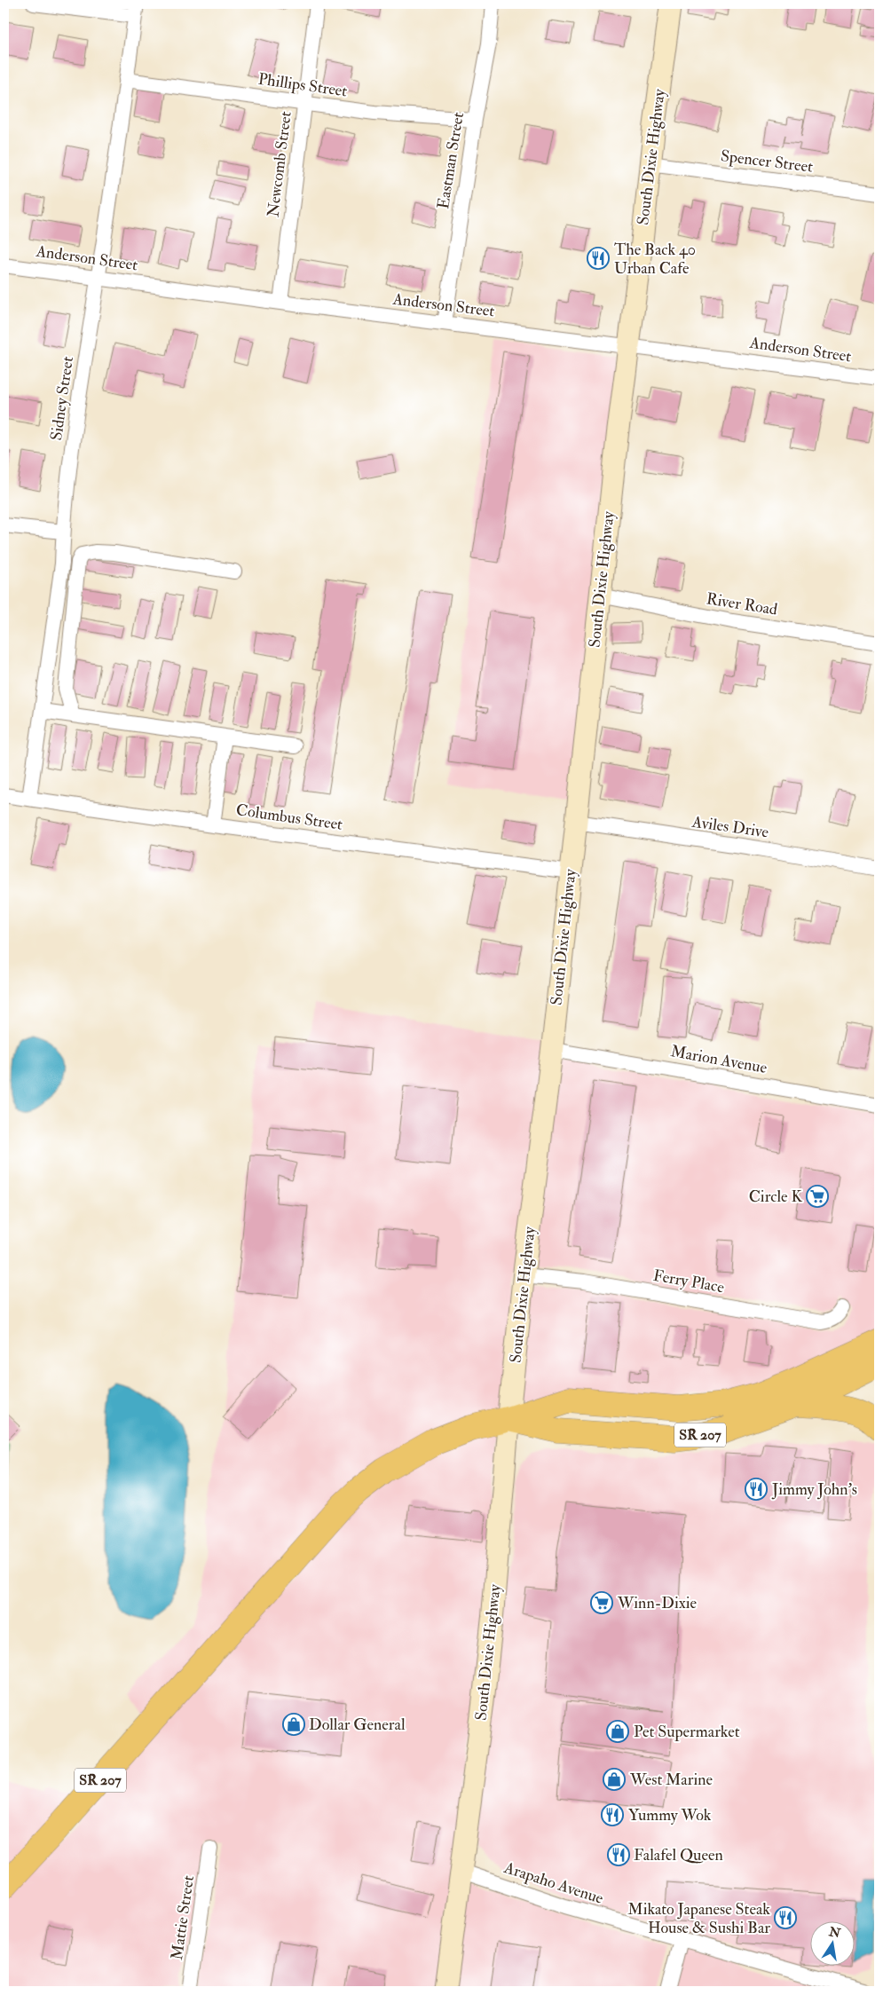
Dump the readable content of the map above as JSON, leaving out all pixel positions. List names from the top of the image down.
{
  "streets": {
    "highway": ["SR 207"],
    "main road": ["South Dixie Highway"],
    "street": [
      "Phillips Street",
      "Eastman Street",
      "Spencer Street",
      "Newcomb Street",
      "Anderson Street",
      "Sidney Street",
      "River Road",
      "Columbus Street",
      "Aviles Drive",
      "Marion Avenue",
      "Ferry Place",
      "Arapaho Avenue",
      "Mattie Street"
    ]
  },
  "crossings": [
    ["Phillips Street", "Eastman Street"],
    ["Phillips Street", "Newcomb Street"],
    ["Phillips Street", "Sidney Street"],
    ["South Dixie Highway", "Spencer Street"],
    ["South Dixie Highway", "Anderson Street"],
    ["South Dixie Highway", "River Road"],
    ["South Dixie Highway", "Columbus Street"],
    ["South Dixie Highway", "Aviles Drive"],
    ["South Dixie Highway", "Marion Avenue"],
    ["South Dixie Highway", "Ferry Place"],
    ["South Dixie Highway", "SR 207"],
    ["South Dixie Highway", "Arapaho Avenue"],
    ["Eastman Street", "Anderson Street"],
    ["Newcomb Street", "Anderson Street"],
    ["Anderson Street", "Sidney Street"],
    ["Sidney Street", "Columbus Street"]
  ],
  "places": {
    "restaurant": [
      "The Back 40 Urban Cafe",
      "Jimmy John's",
      "Yummy Wok",
      "Falafel Queen",
      "Mikato Japanese Steak House & Sushi Bar"
    ],
    "supermarket": ["Circle K", "Winn-Dixie"],
    "shop": ["Dollar General", "Pet Supermarket", "West Marine"]
  },
  "north": "top"
}
